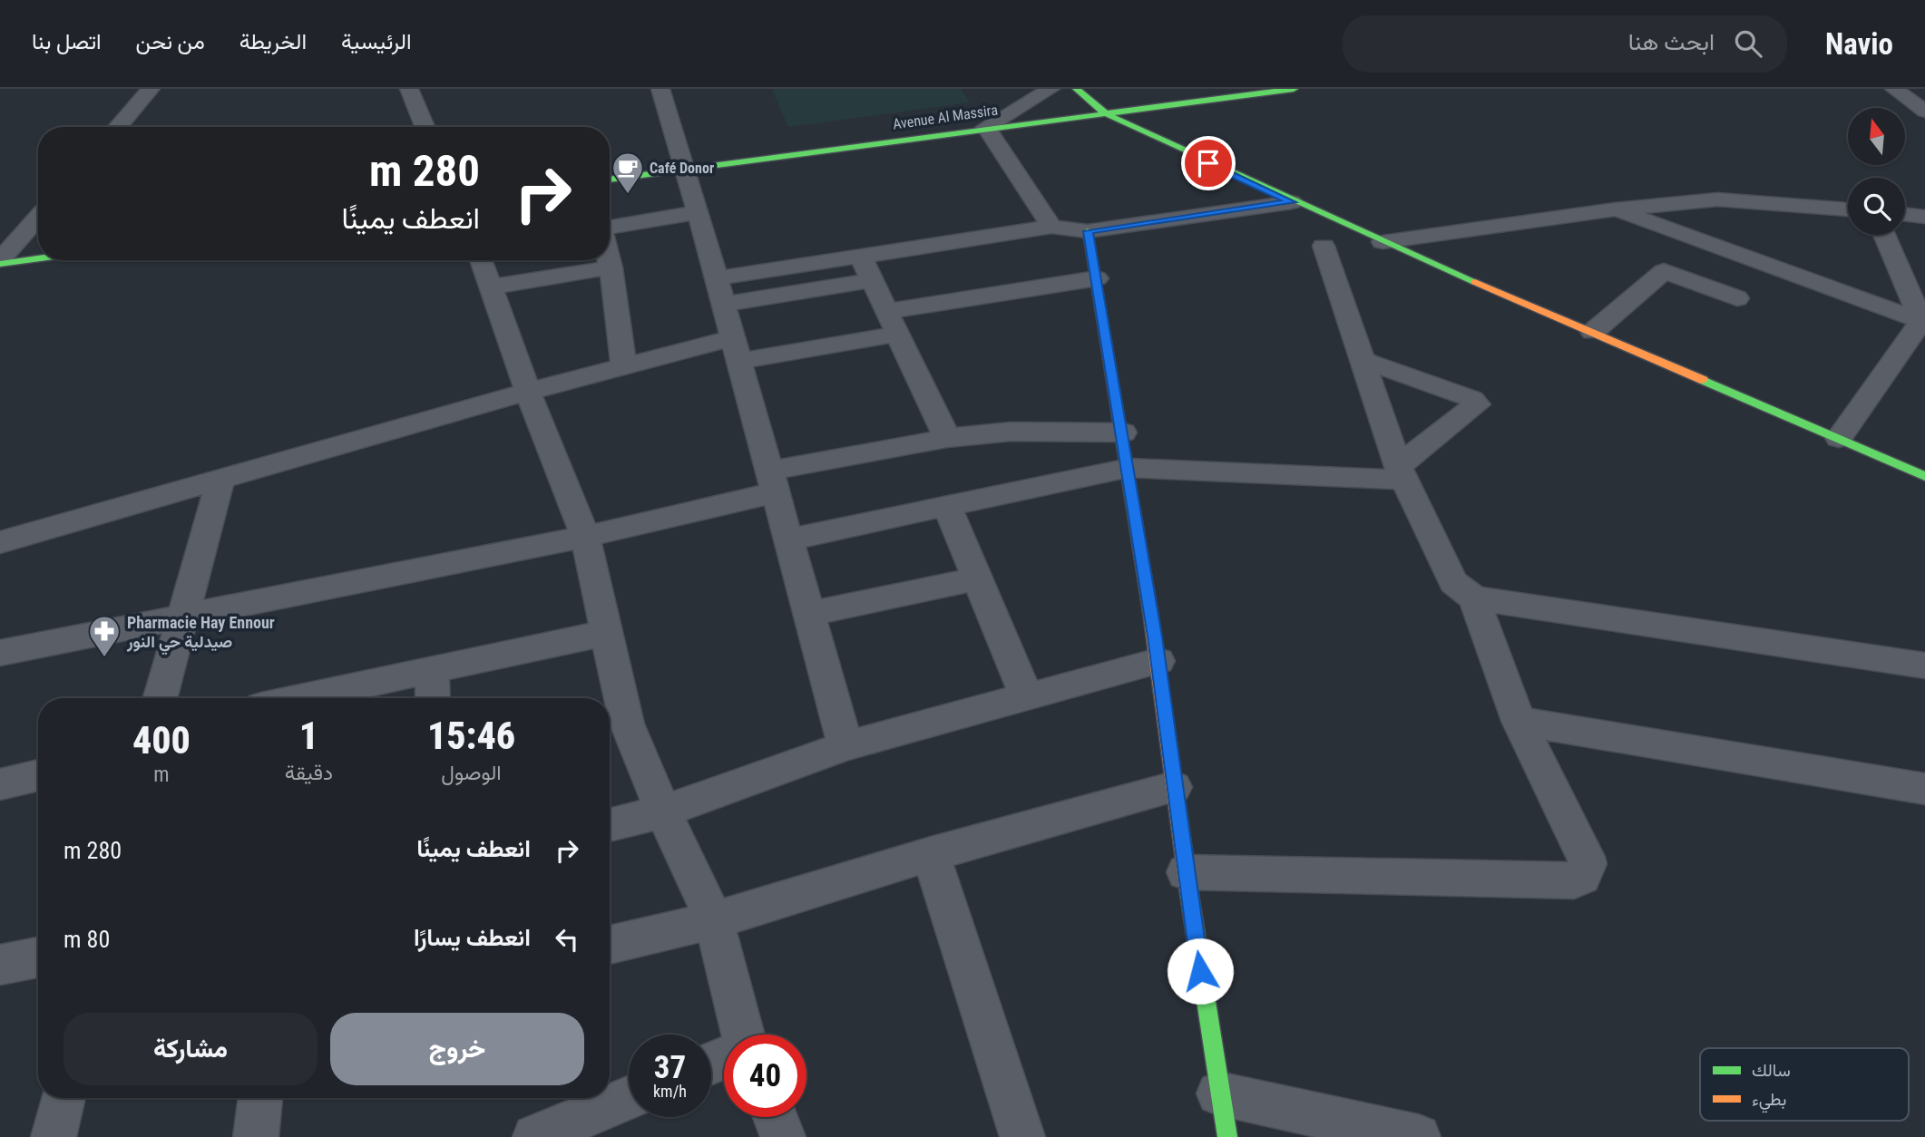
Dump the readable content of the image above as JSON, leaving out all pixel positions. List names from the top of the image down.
{
  "streets": {
    "street": ["Avenue Al Massira"]
  },
  "places": {
    "cafe": ["Café Donor"],
    "pharmacy": ["Pharmacie Hay Ennour صيدلية حي النور"]
  },
  "legend": ["سالك", "بطيء"],
  "north": "top",
  "page": {
    "header": "Navio",
    "search": "ابحث هنا",
    "nav": [
      "الرئيسية",
      "الخريطة",
      "من نحن",
      "اتصل بنا"
    ],
    "turn": ["280 m", "انعطف يمينًا"],
    "eta": [
      "15:46",
      "الوصول",
      "1",
      "دقيقة",
      "400",
      "m"
    ],
    "list": [
      {
        "name": "انعطف يمينًا",
        "value": "280 m"
      },
      {
        "name": "انعطف يسارًا",
        "value": "80 m"
      }
    ],
    "buttons": ["خروج", "مشاركة"],
    "speed": "37 km/h",
    "limit": "40"
  }
}
